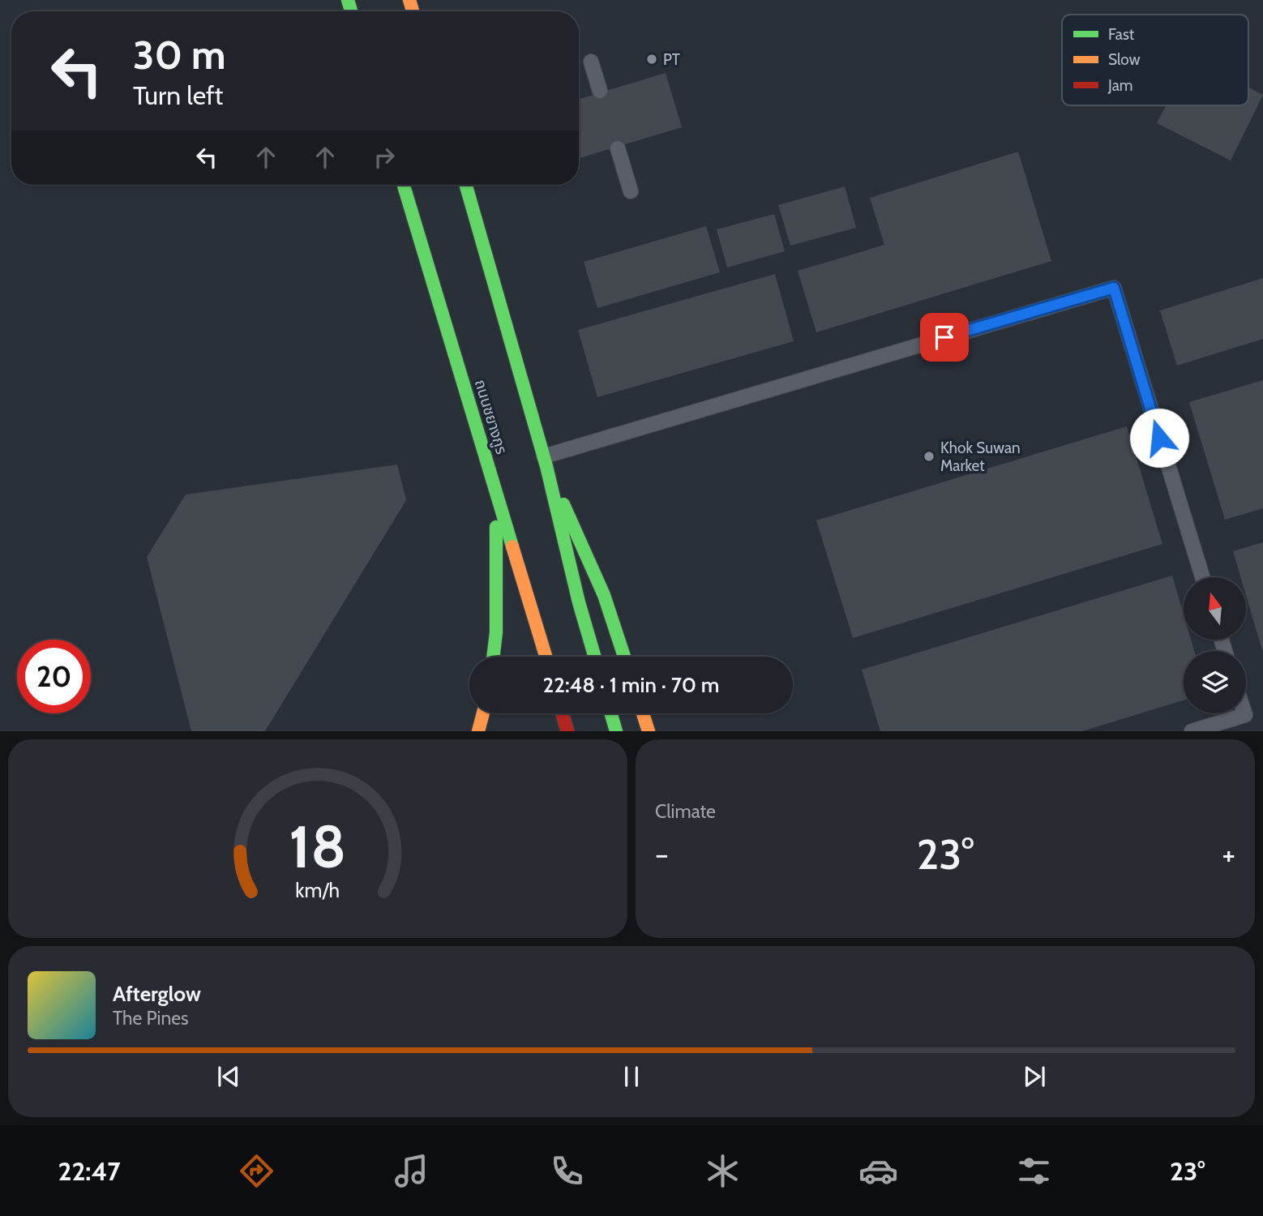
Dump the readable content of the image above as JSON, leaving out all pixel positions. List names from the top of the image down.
{
  "streets": {
    "main road": ["ถนนชยางกูร"]
  },
  "places": ["PT", "Khok Suwan Market"],
  "legend": ["Fast", "Slow", "Jam"],
  "north": "top",
  "page": {
    "turn": ["30 m", "Turn left"],
    "limit": "20",
    "trip": "22:48 · 1 min · 70 m",
    "tile": "Climate",
    "heat": ["−", "23°", "+"],
    "song": ["Afterglow", "The Pines"],
    "tabs": ["22:47", "23°"],
    "gauge": ["18", "km/h"]
  }
}
